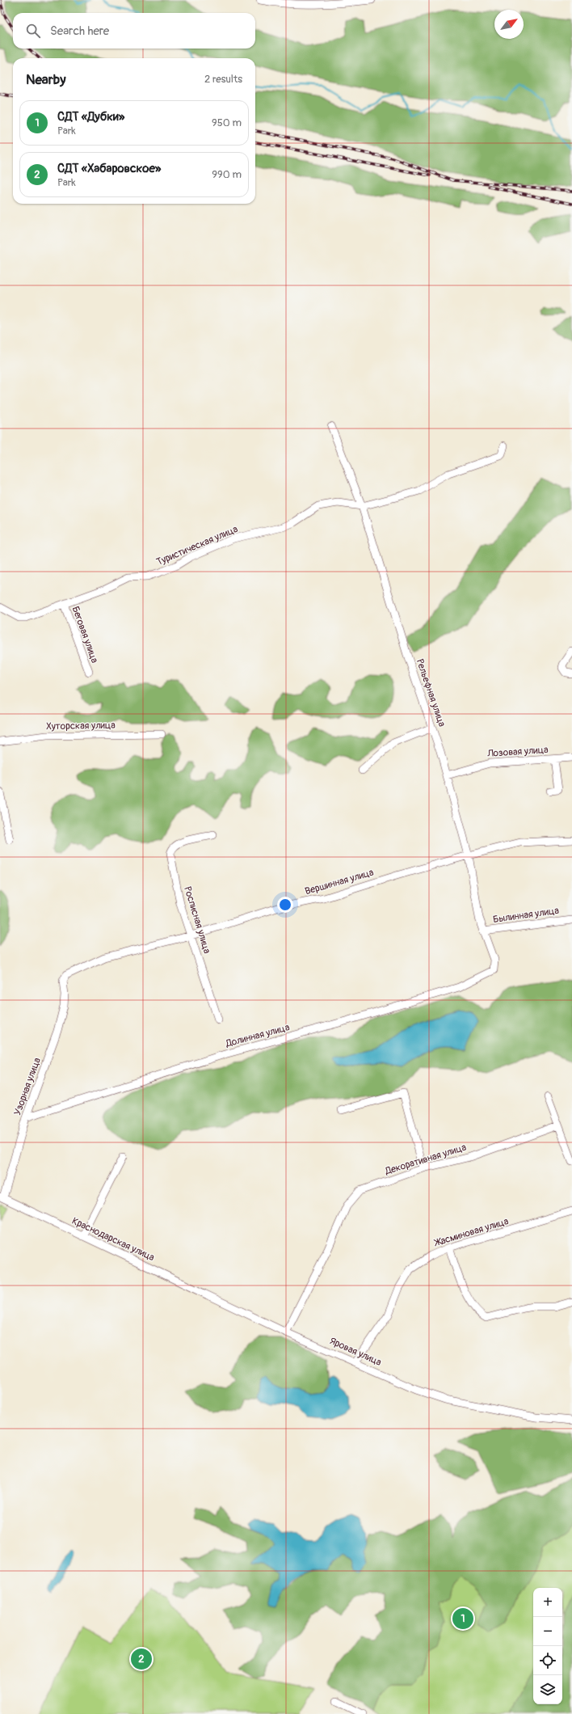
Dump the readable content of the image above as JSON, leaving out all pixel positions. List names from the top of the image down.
{
  "streets": {
    "street": [
      "Туристическая улица",
      "Беговая улица",
      "Рельефная улица",
      "Хуторская улица",
      "Лозовая улица",
      "Вершинная улица",
      "Былинная улица",
      "Росписная улица",
      "Долинная улица",
      "Узорная улица",
      "Декоративная улица",
      "Жасминовая улица",
      "Краснодарская улица",
      "Яровая улица"
    ]
  },
  "crossings": [
    ["Туристическая улица", "Беговая улица"],
    ["Туристическая улица", "Рельефная улица"],
    ["Рельефная улица", "Лозовая улица"],
    ["Рельефная улица", "Вершинная улица"],
    ["Рельефная улица", "Былинная улица"],
    ["Рельефная улица", "Долинная улица"],
    ["Вершинная улица", "Росписная улица"],
    ["Вершинная улица", "Узорная улица"],
    ["Долинная улица", "Узорная улица"],
    ["Узорная улица", "Краснодарская улица"],
    ["Декоративная улица", "Яровая улица"],
    ["Жасминовая улица", "Яровая улица"],
    ["Краснодарская улица", "Яровая улица"]
  ],
  "north": "top right",
  "page": {
    "search": "Search here",
    "heading": ["Nearby", "2 results"],
    "list": [
      {
        "mark": "1",
        "name": "СДТ «Дубки»",
        "note": "Park",
        "value": "950 m"
      },
      {
        "mark": "2",
        "name": "СДТ «Хабаровское»",
        "note": "Park",
        "value": "990 m"
      }
    ],
    "map_buttons": ["+", "−"],
    "pins": ["1", "2"]
  }
}
